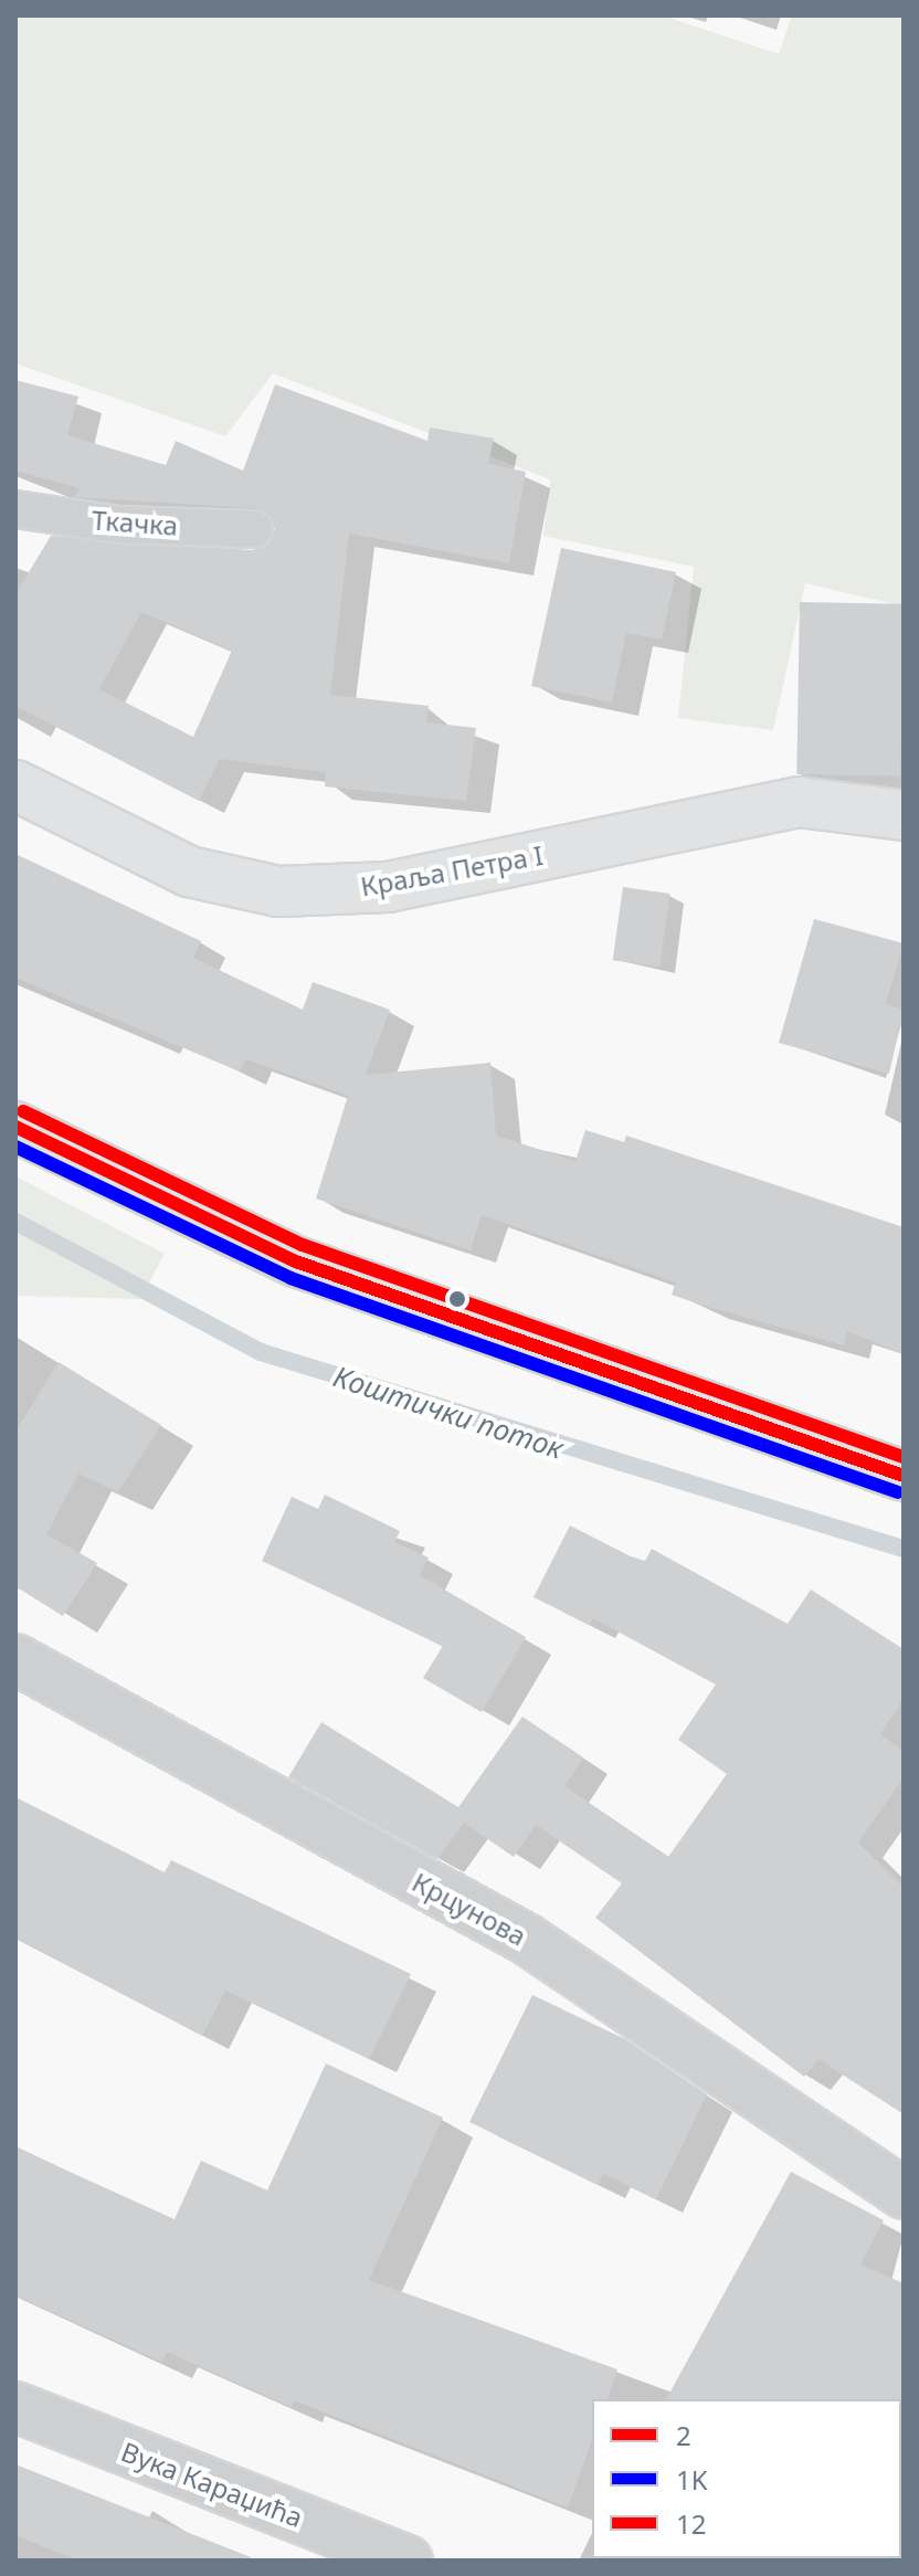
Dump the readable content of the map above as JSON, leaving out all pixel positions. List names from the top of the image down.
{
  "streets": {
    "main road": ["Краља Петра I"],
    "street": ["Крцунова", "Вука Караџића"],
    "lane": ["Ткачка"]
  },
  "water": ["Коштички поток"],
  "lines": ["transit line 12", "transit line 2", "transit line 1K"],
  "legend": ["2", "1K", "12"]
}
